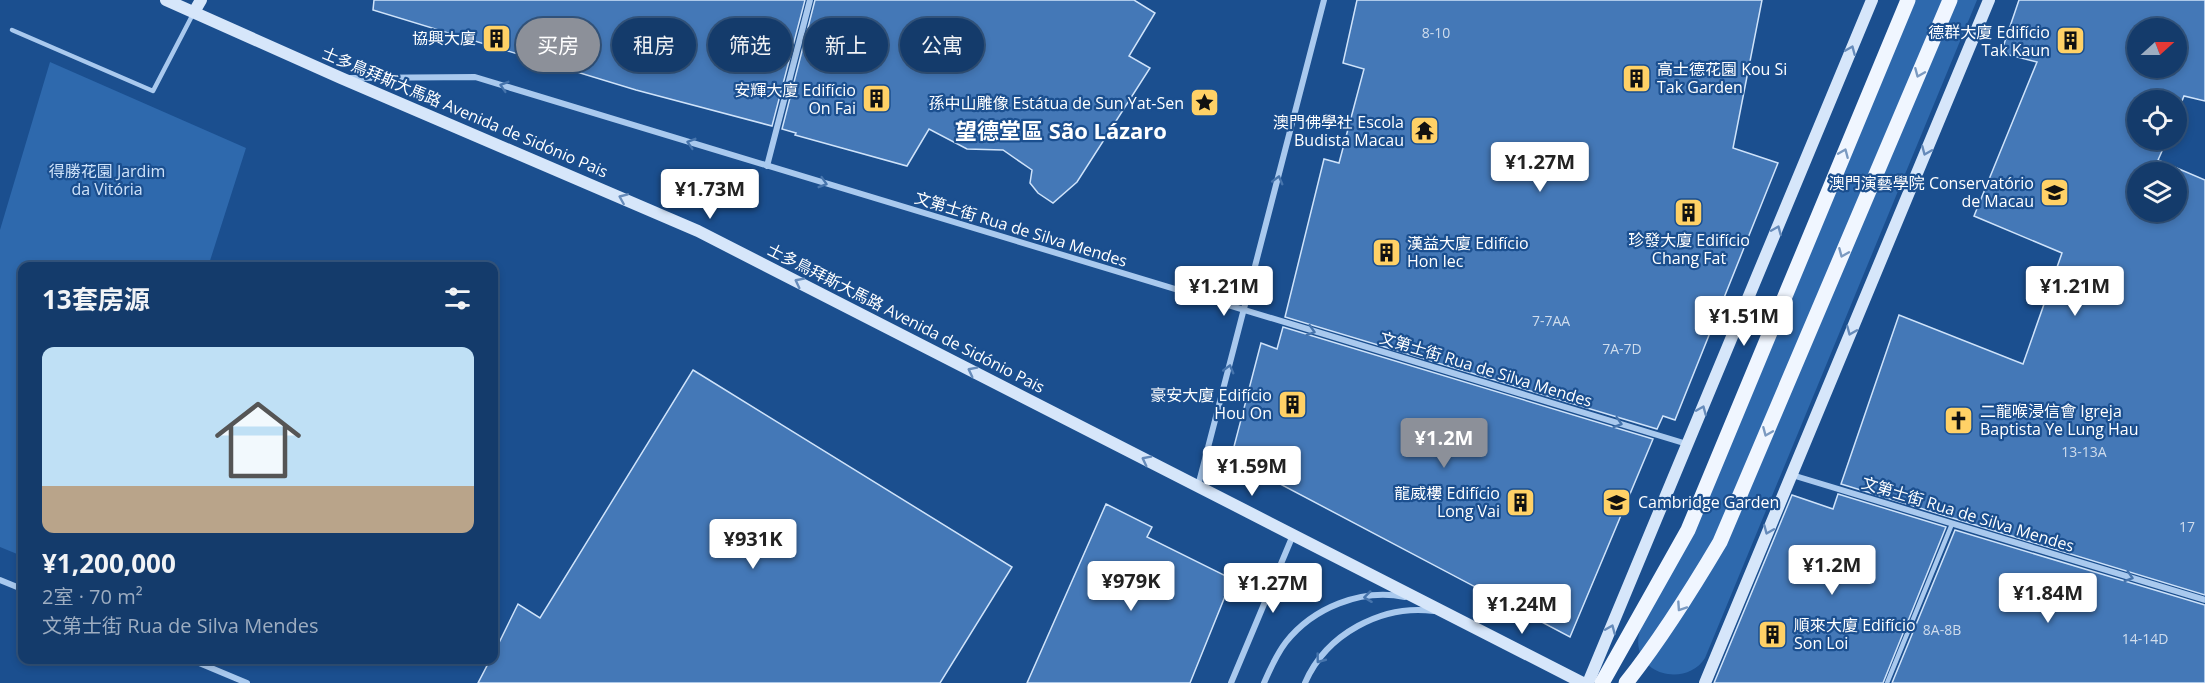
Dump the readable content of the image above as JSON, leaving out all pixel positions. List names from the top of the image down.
{
  "streets": {
    "main road": ["士多鳥拜斯大馬路 Avenida de Sidónio Pais"],
    "street": ["文第士街 Rua de Silva Mendes"]
  },
  "crossings": [
    ["士多鳥拜斯大馬路 Avenida de Sidónio Pais", "文第士街 Rua de Silva Mendes"]
  ],
  "one_way": ["士多鳥拜斯大馬路 Avenida de Sidónio Pais"],
  "districts": ["望德堂區 São Lázaro"],
  "parks": ["得勝花園 Jardim da Vitória"],
  "places": {
    "building": [
      "協興大廈",
      "德群大廈 Edifício Tak Kaun",
      "高士德花園 Kou Si Tak Garden",
      "安輝大廈 Edifício On Fai",
      "珍發大廈 Edifício Chang Fat",
      "漢益大廈 Edifício Hon Iec",
      "豪安大廈 Edifício Hou On",
      "龍威樓 Edifício Long Vai",
      "順來大廈 Edifício Son Loi"
    ],
    "place": ["孫中山雕像 Estátua de Sun Yat-Sen"],
    "temple": ["澳門佛學社 Escola Budista Macau"],
    "school or university": ["澳門演藝學院 Conservatório de Macau", "Cambridge Garden"],
    "church": ["二龍喉浸信會 Igreja Baptista Ye Lung Hau"]
  },
  "house_numbers": [
    "8-10",
    "7-7AA",
    "7A-7D",
    "13-13A",
    "17",
    "8A-8B",
    "14-14D"
  ],
  "north": "right",
  "page": {
    "chip": [
      "买房",
      "租房",
      "筛选",
      "新上",
      "公寓"
    ],
    "price": [
      "¥1.27M",
      "¥1.73M",
      "¥1.21M",
      "¥1.21M",
      "¥1.51M",
      "¥1.2M",
      "¥1.59M",
      "¥931K",
      "¥1.2M",
      "¥979K",
      "¥1.27M",
      "¥1.84M",
      "¥1.24M"
    ],
    "heading": "13套房源",
    "list": [
      {
        "name": "¥1,200,000",
        "note": "2室 · 70 m² · 文第士街 Rua de Silva Mendes"
      }
    ]
  }
}
